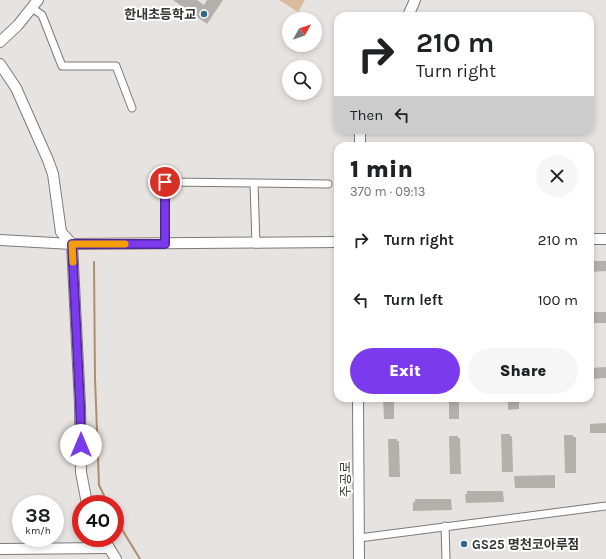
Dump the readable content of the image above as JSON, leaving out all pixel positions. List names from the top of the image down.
{
  "streets": {
    "street": ["주공로"]
  },
  "places": ["한내초등학교", "GS25 명천코아루점"],
  "north": "top right",
  "page": {
    "turn": ["210 m", "Turn right"],
    "then": "Then",
    "heading": ["1 min", "370 m · 09:13"],
    "list": [
      {
        "name": "Turn right",
        "value": "210 m"
      },
      {
        "name": "Turn left",
        "value": "100 m"
      }
    ],
    "buttons": ["Exit", "Share"],
    "speed": "38 km/h",
    "limit": "40"
  }
}
